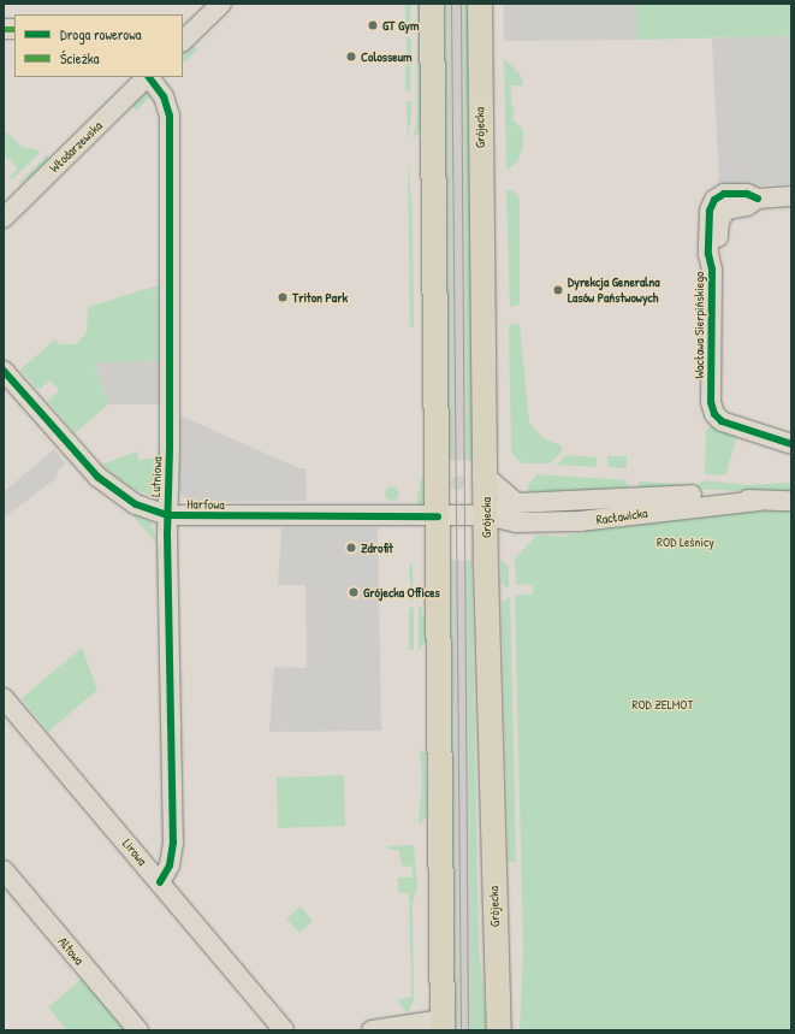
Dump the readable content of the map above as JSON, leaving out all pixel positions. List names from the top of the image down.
{
  "streets": {
    "main road": ["Grójecka"],
    "street": [
      "Włodarzewska",
      "Wacława Sierpińskiego",
      "Lutniowa",
      "Harfowa",
      "Racławicka",
      "Lirowa",
      "Altowa"
    ]
  },
  "crossings": [
    ["Grójecka", "Racławicka"],
    ["Lutniowa", "Harfowa"],
    ["Lutniowa", "Lirowa"],
    ["Harfowa", "Racławicka"]
  ],
  "parks": ["ROD Leśnicy", "ROD ZELMOT"],
  "places": [
    "GT Gym",
    "Colosseum",
    "Dyrekcja Generalna Lasów Państwowych",
    "Triton Park",
    "Zdrofit",
    "Grójecka Offices"
  ],
  "legend": ["Droga rowerowa", "Ścieżka"]
}
